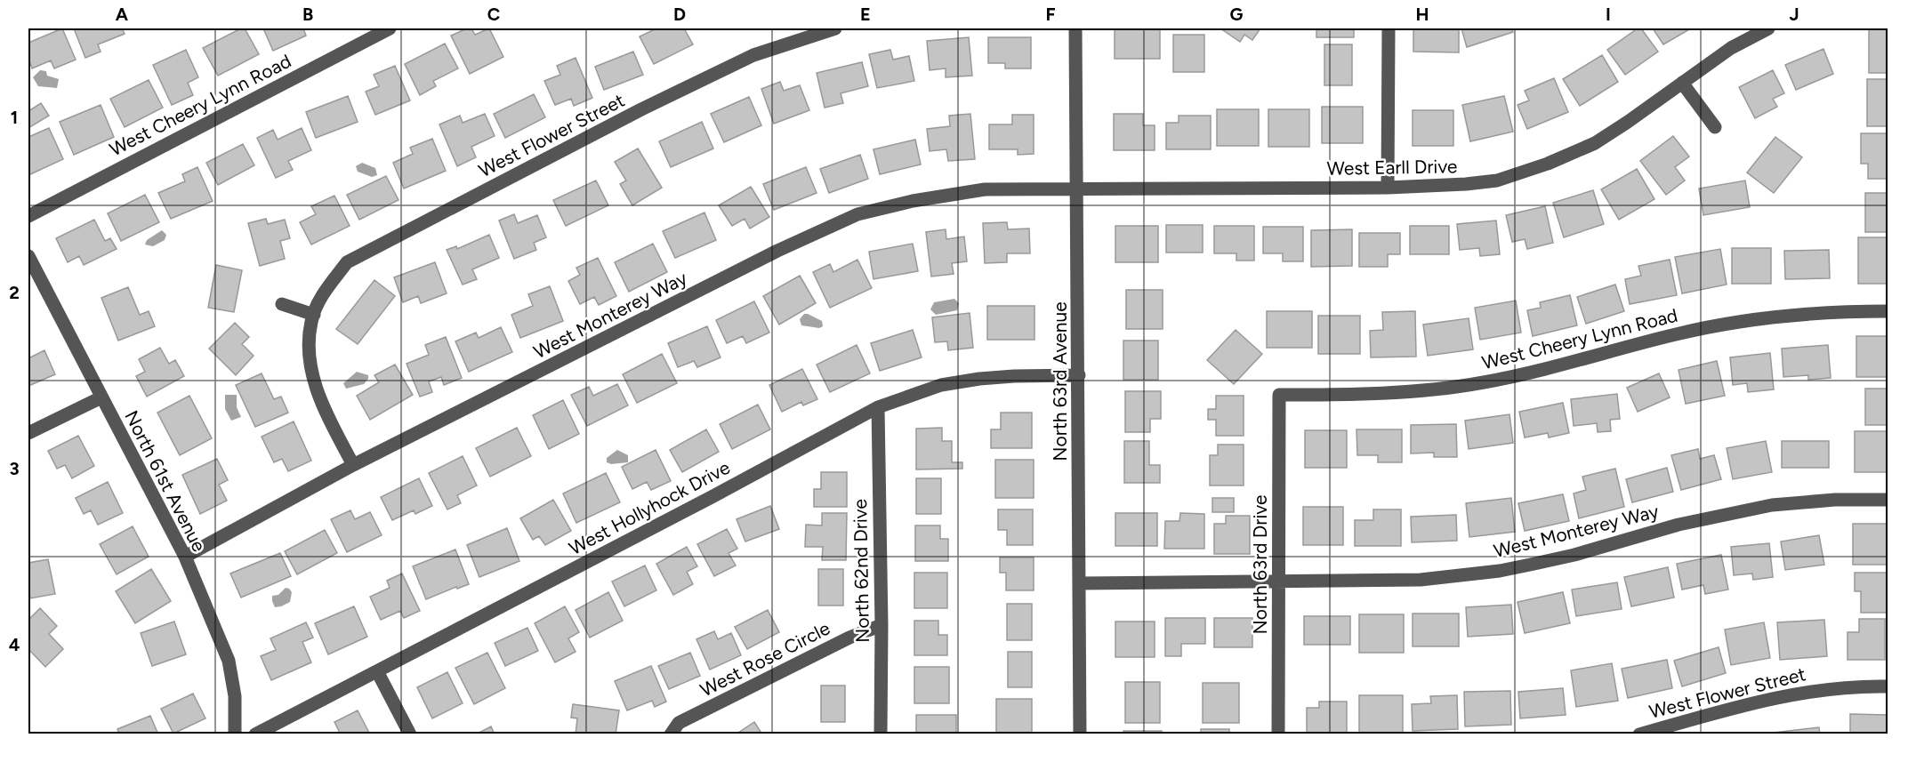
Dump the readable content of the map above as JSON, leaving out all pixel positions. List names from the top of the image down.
{
  "streets": {
    "street": [
      "West Cheery Lynn Road",
      "West Flower Street",
      "West Earll Drive",
      "West Monterey Way",
      "North 63rd Avenue",
      "North 61st Avenue",
      "West Hollyhock Drive",
      "North 63rd Drive",
      "North 62nd Drive",
      "West Rose Circle"
    ]
  },
  "crossings": [
    ["West Cheery Lynn Road", "North 63rd Drive"],
    ["West Flower Street", "West Monterey Way"],
    ["West Earll Drive", "West Monterey Way"],
    ["West Earll Drive", "North 63rd Avenue"],
    ["West Monterey Way", "North 63rd Avenue"],
    ["West Monterey Way", "North 61st Avenue"],
    ["West Monterey Way", "North 63rd Drive"],
    ["North 63rd Avenue", "West Hollyhock Drive"],
    ["West Hollyhock Drive", "North 62nd Drive"],
    ["North 62nd Drive", "West Rose Circle"]
  ],
  "grid": {
    "columns": [
      "A",
      "B",
      "C",
      "D",
      "E",
      "F",
      "G",
      "H",
      "I",
      "J"
    ],
    "rows": [
      "1",
      "2",
      "3",
      "4"
    ]
  }
}
